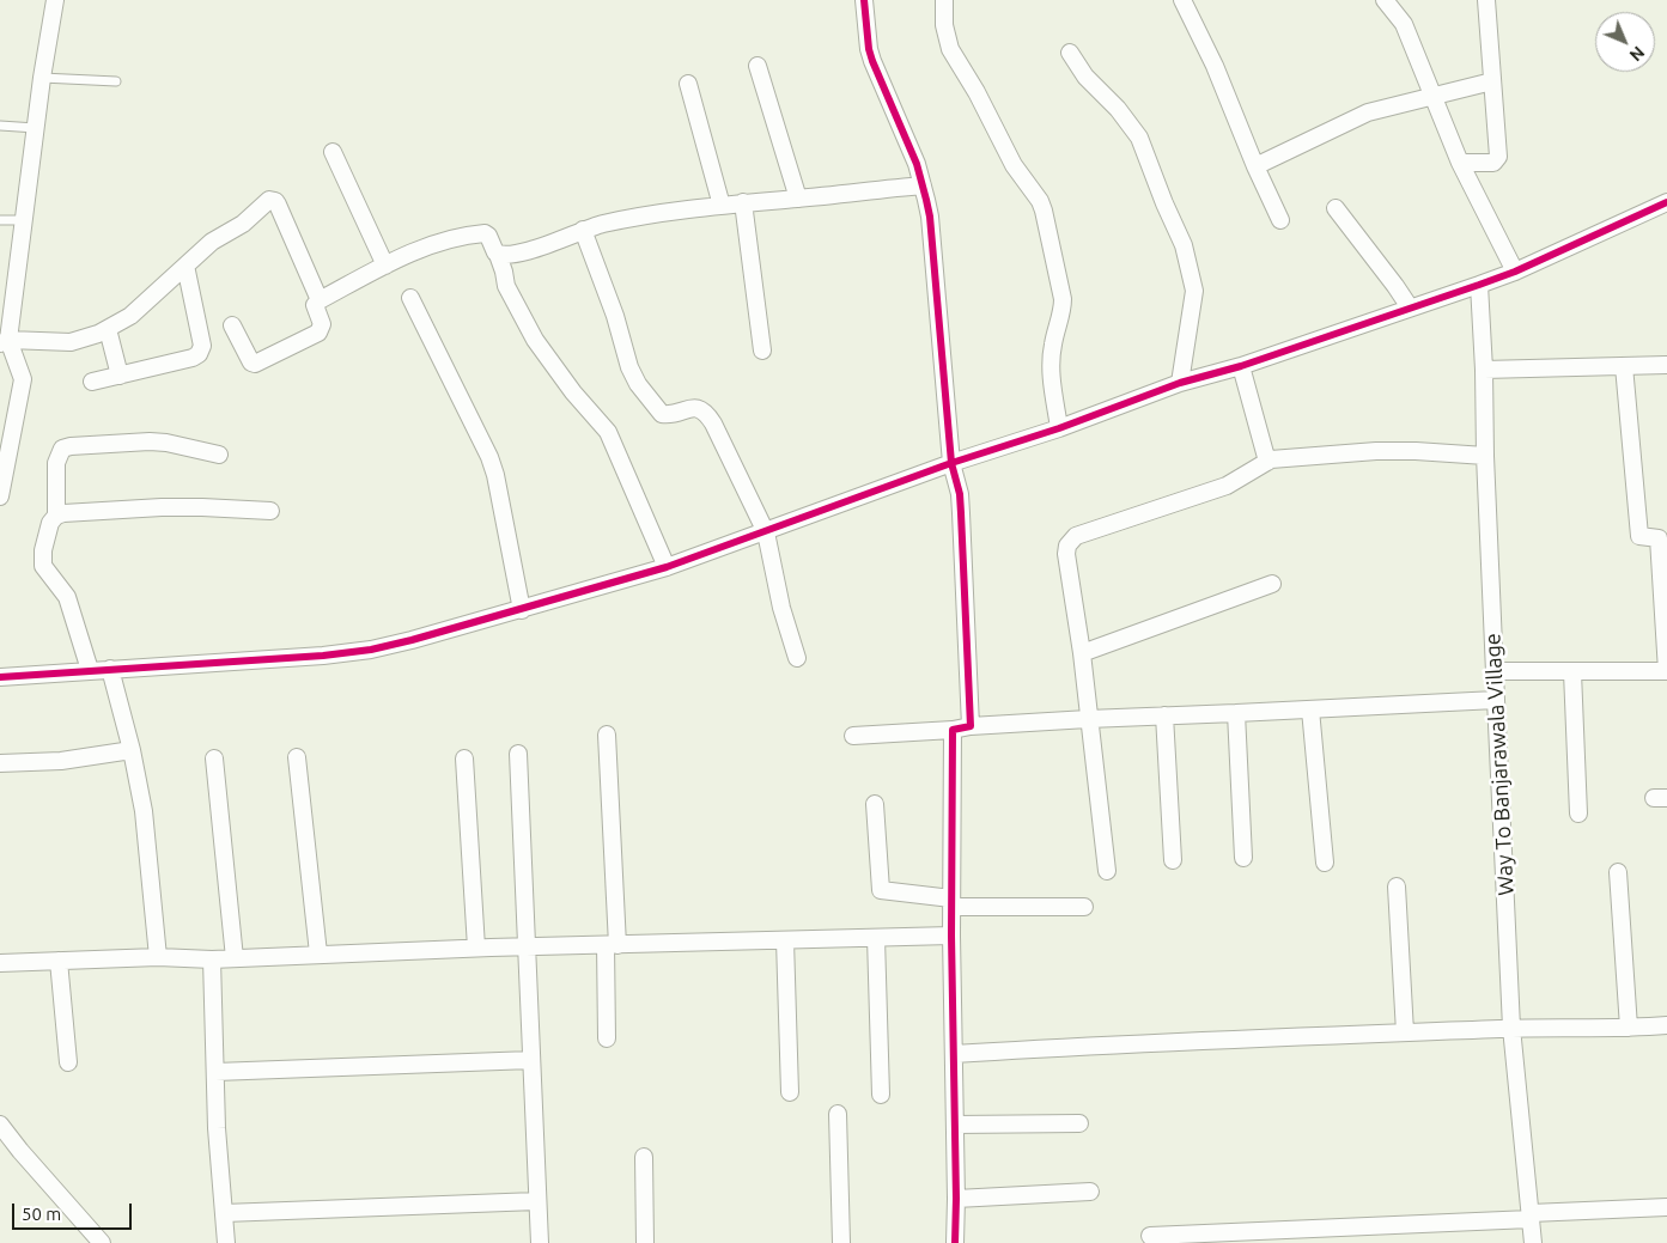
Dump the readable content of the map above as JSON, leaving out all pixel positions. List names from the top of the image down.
{
  "streets": {
    "street": ["Way To Banjarawala Village"]
  },
  "scale_bar": "50 m",
  "north": "bottom right"
}
